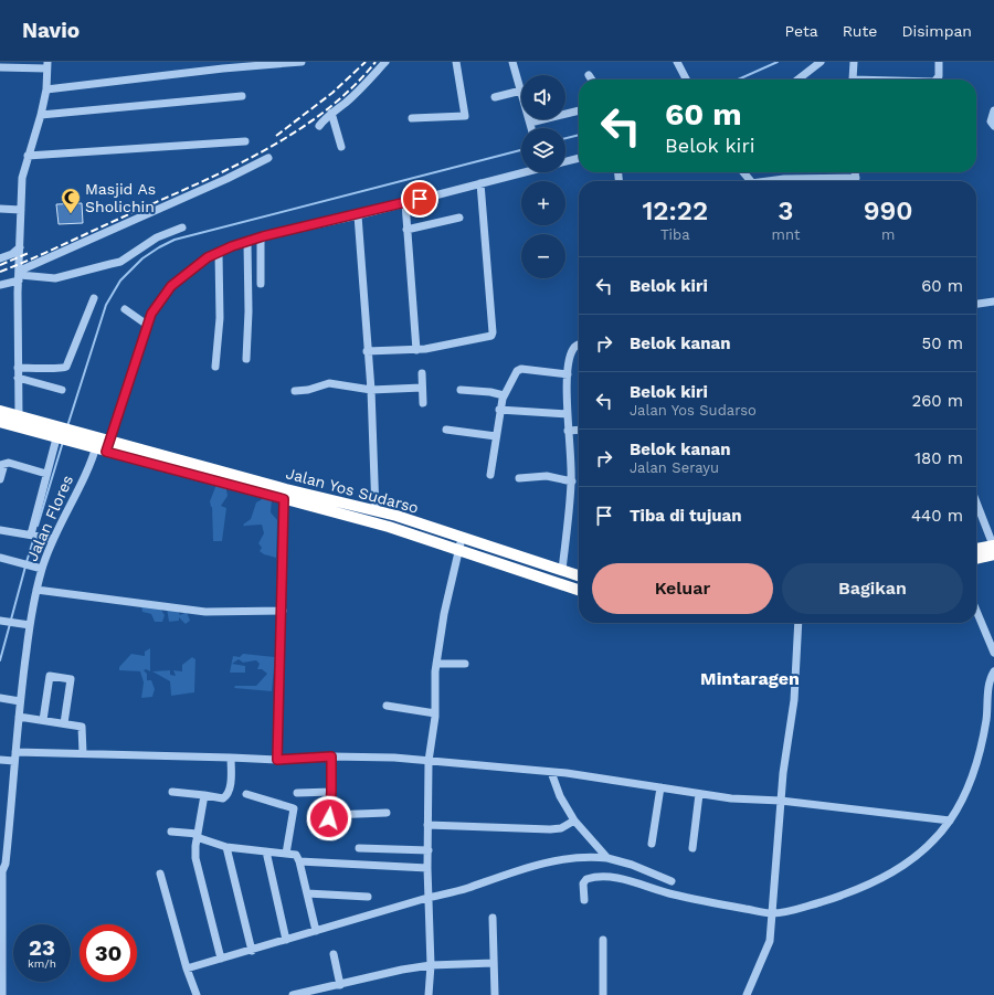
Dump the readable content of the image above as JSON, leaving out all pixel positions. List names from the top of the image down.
{
  "streets": {
    "highway": ["Jalan Yos Sudarso"],
    "street": ["Jalan Flores"]
  },
  "crossings": [
    ["Jalan Yos Sudarso", "Jalan Flores"]
  ],
  "districts": ["Mintaragen"],
  "places": {
    "mosque": ["Masjid As Sholichin"]
  },
  "page": {
    "header": "Navio",
    "nav": ["Peta", "Rute", "Disimpan"],
    "map_buttons": ["+", "−"],
    "turn": ["60 m", "Belok kiri"],
    "eta": [
      "12:22",
      "Tiba",
      "3",
      "mnt",
      "990",
      "m"
    ],
    "list": [
      {
        "name": "Belok kiri",
        "value": "60 m"
      },
      {
        "name": "Belok kanan",
        "value": "50 m"
      },
      {
        "name": "Belok kiri",
        "note": "Jalan Yos Sudarso",
        "value": "260 m"
      },
      {
        "name": "Belok kanan",
        "note": "Jalan Serayu",
        "value": "180 m"
      },
      {
        "name": "Tiba di tujuan",
        "value": "440 m"
      }
    ],
    "buttons": ["Keluar", "Bagikan"],
    "speed": "23 km/h",
    "limit": "30"
  }
}
